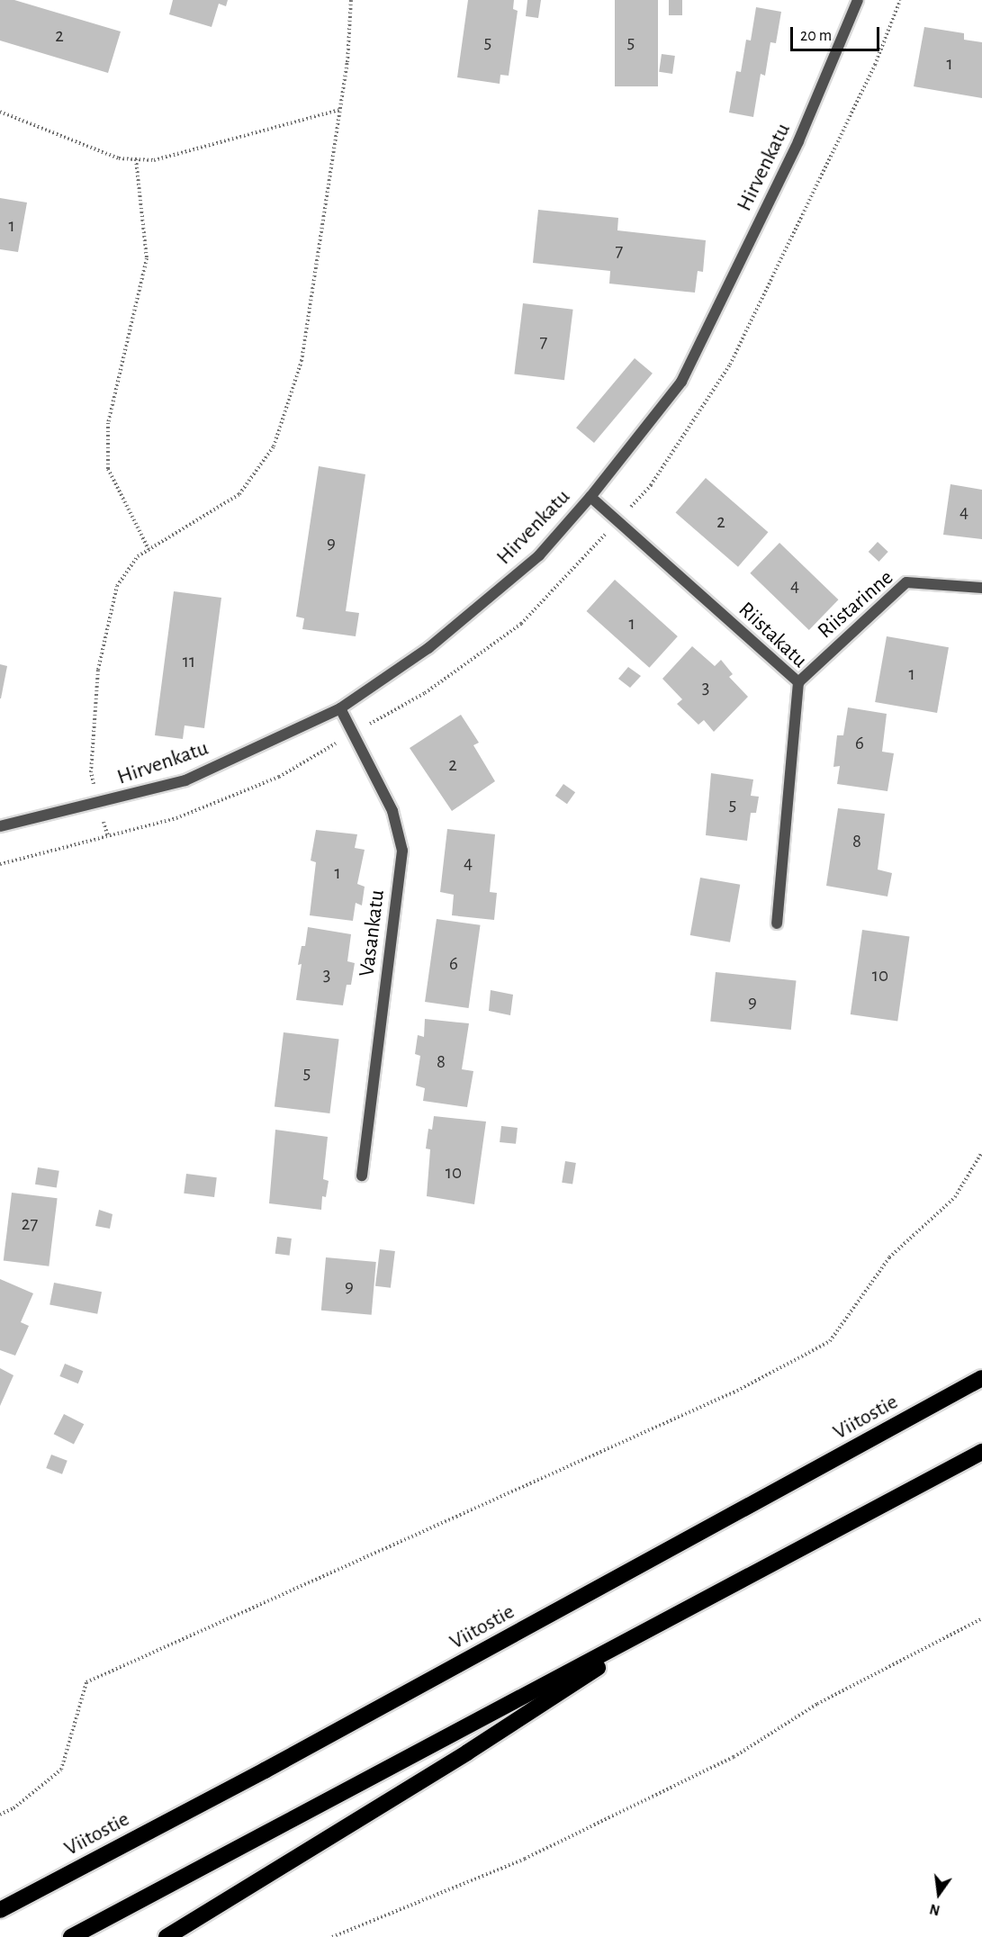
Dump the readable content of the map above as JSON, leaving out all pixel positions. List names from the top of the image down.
{
  "streets": {
    "highway": ["Viitostie"],
    "street": [
      "Hirvenkatu",
      "Riistarinne",
      "Riistakatu",
      "Vasankatu"
    ]
  },
  "crossings": [
    ["Hirvenkatu", "Riistakatu"],
    ["Hirvenkatu", "Vasankatu"],
    ["Riistarinne", "Riistakatu"]
  ],
  "house_numbers": [
    "2",
    "5",
    "5",
    "1",
    "1",
    "7",
    "7",
    "4",
    "2",
    "9",
    "4",
    "1",
    "11",
    "1",
    "3",
    "6",
    "2",
    "5",
    "8",
    "4",
    "1",
    "6",
    "3",
    "10",
    "9",
    "8",
    "5",
    "10",
    "27",
    "9"
  ],
  "scale_bar": "20 m",
  "north": "bottom"
}
